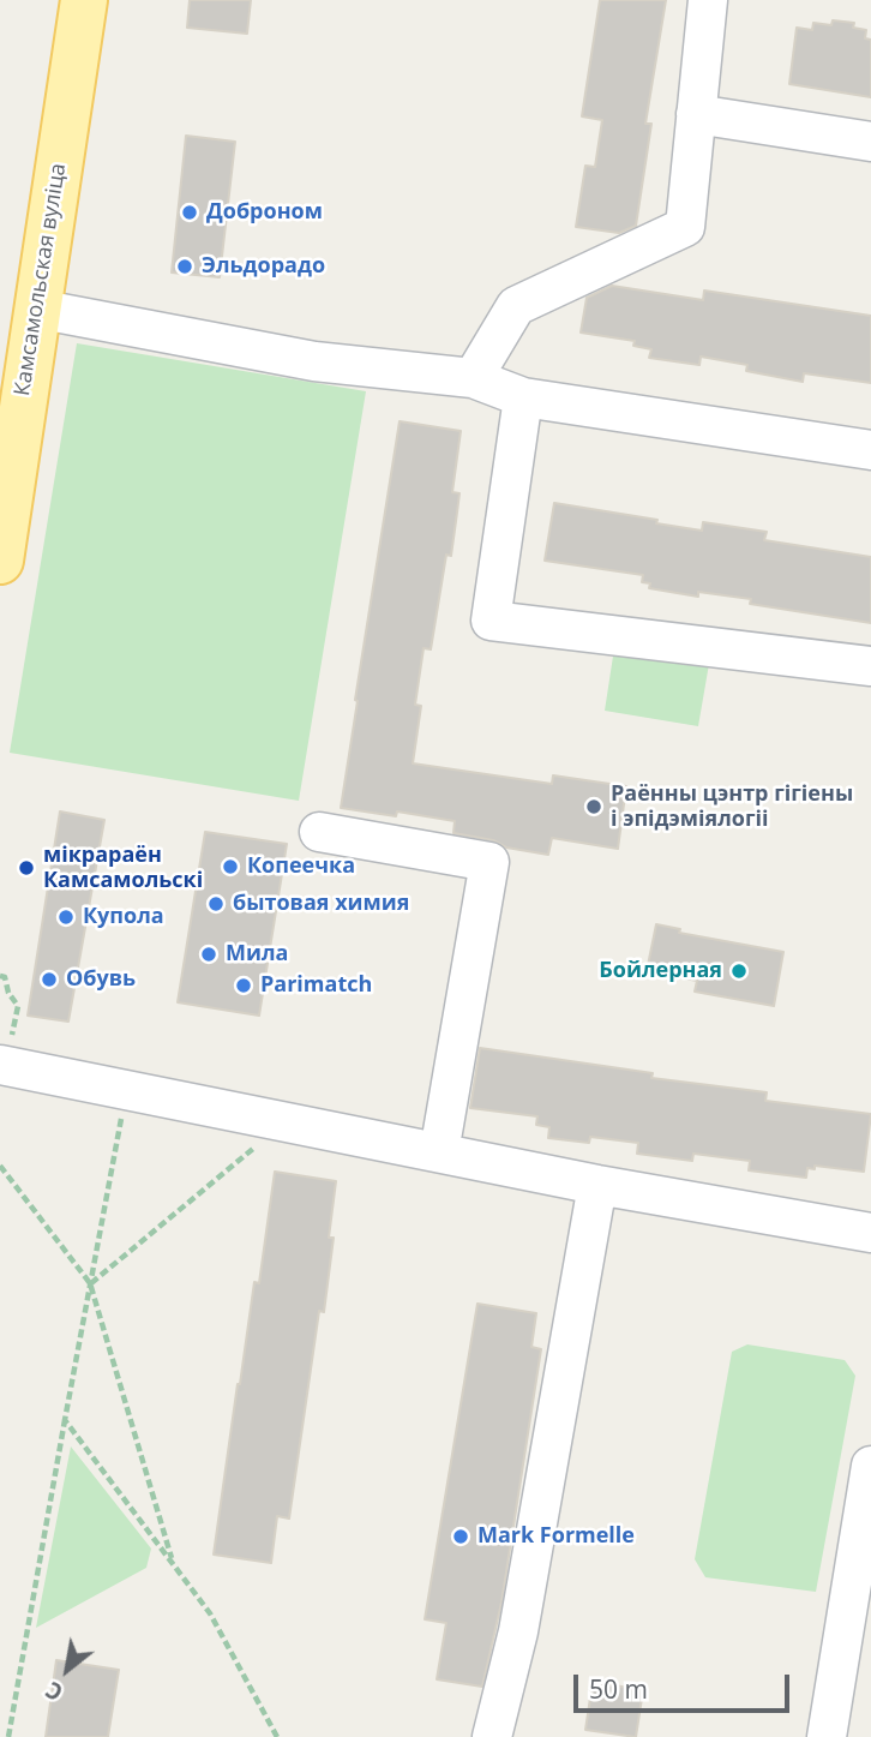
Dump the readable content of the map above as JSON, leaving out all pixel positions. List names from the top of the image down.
{
  "streets": {
    "main road": ["Камсамольская вуліца"]
  },
  "places": [
    "Доброном",
    "Эльдорадо",
    "Раённы цэнтр гігіены і эпідэміялогіі",
    "Копеечка",
    "мікрараён Камсамольскі",
    "бытовая химия",
    "Купола",
    "Мила",
    "Бойлерная",
    "Обувь",
    "Parimatch",
    "Mark Formelle"
  ],
  "scale_bar": "50 m",
  "north": "bottom left"
}
